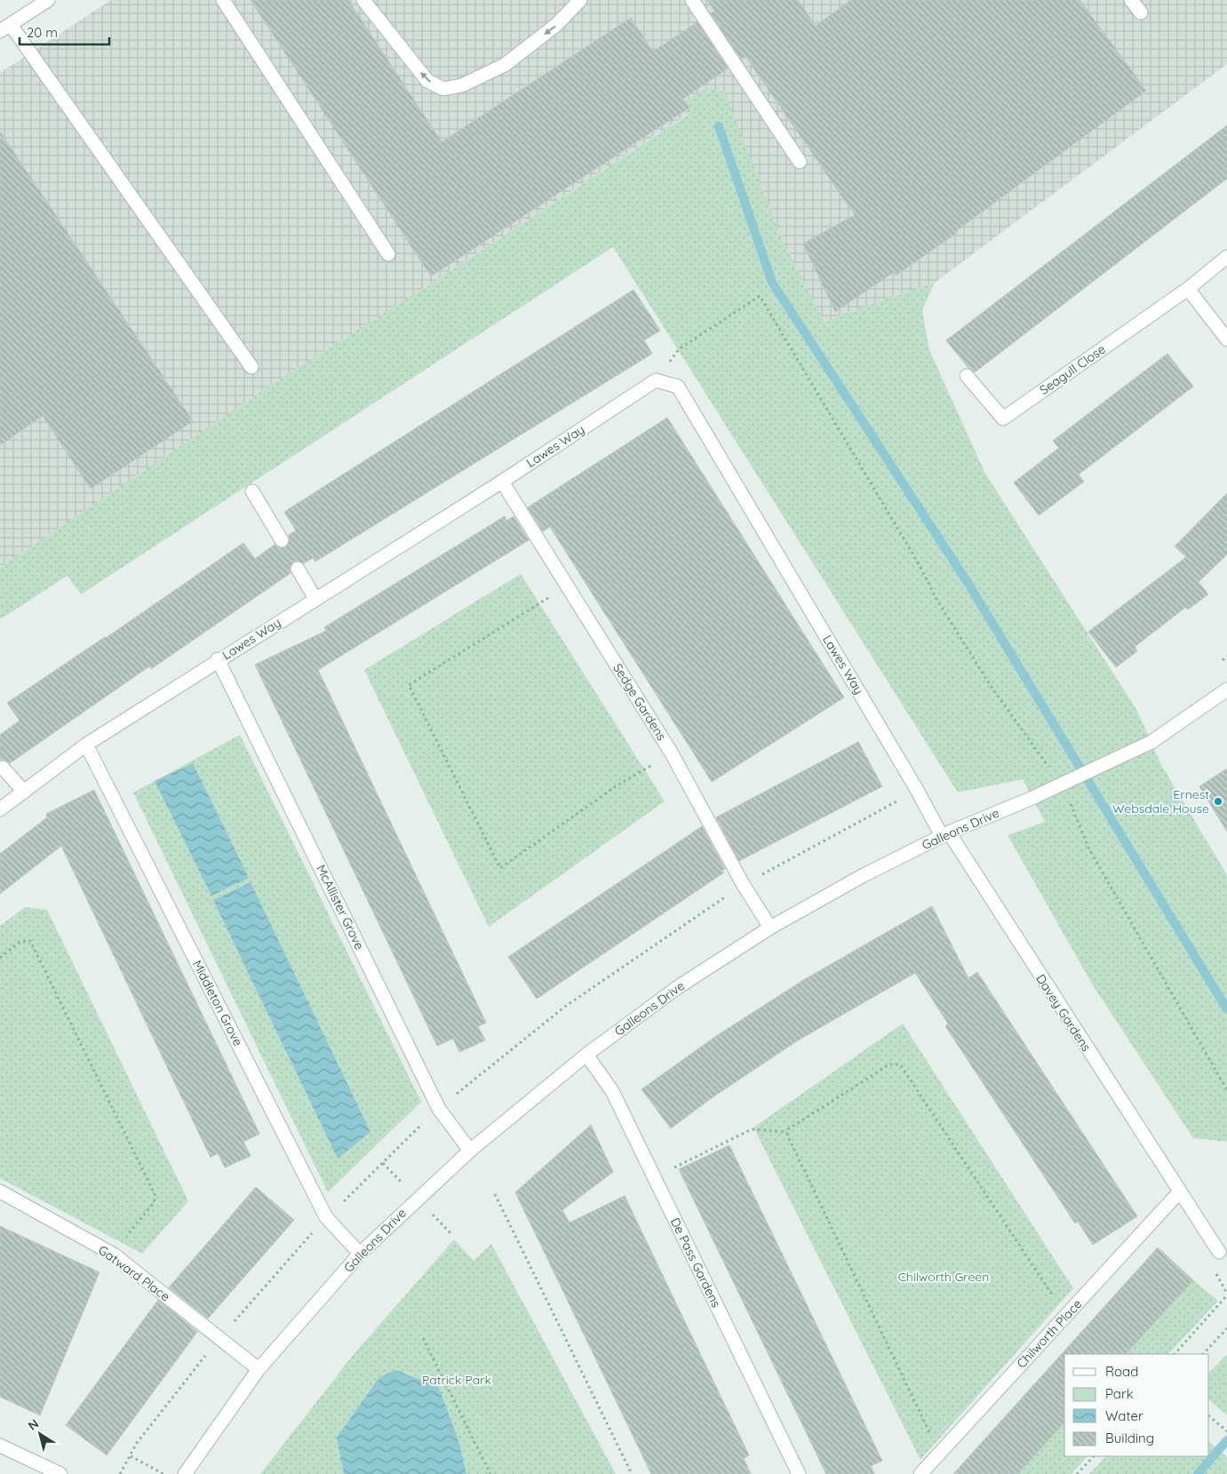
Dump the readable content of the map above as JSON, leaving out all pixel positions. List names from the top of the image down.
{
  "streets": {
    "street": [
      "Seagull Close",
      "Lawes Way",
      "Sedge Gardens",
      "Galleons Drive",
      "McAllister Grove",
      "Middleton Grove",
      "Davey Gardens",
      "De Pass Gardens",
      "Gatward Place",
      "Chilworth Place"
    ]
  },
  "crossings": [
    ["Lawes Way", "Sedge Gardens"],
    ["Lawes Way", "Galleons Drive"],
    ["Lawes Way", "McAllister Grove"],
    ["Lawes Way", "Middleton Grove"],
    ["Lawes Way", "Davey Gardens"],
    ["Sedge Gardens", "Galleons Drive"],
    ["Galleons Drive", "McAllister Grove"],
    ["Galleons Drive", "Middleton Grove"],
    ["Galleons Drive", "Davey Gardens"],
    ["Galleons Drive", "De Pass Gardens"],
    ["Galleons Drive", "Gatward Place"],
    ["Davey Gardens", "Chilworth Place"]
  ],
  "parks": ["Chilworth Green", "Patrick Park"],
  "places": ["Ernest Websdale House"],
  "legend": [
    "Road",
    "Park",
    "Water",
    "Building"
  ],
  "scale_bar": "20 m",
  "north": "top left"
}
